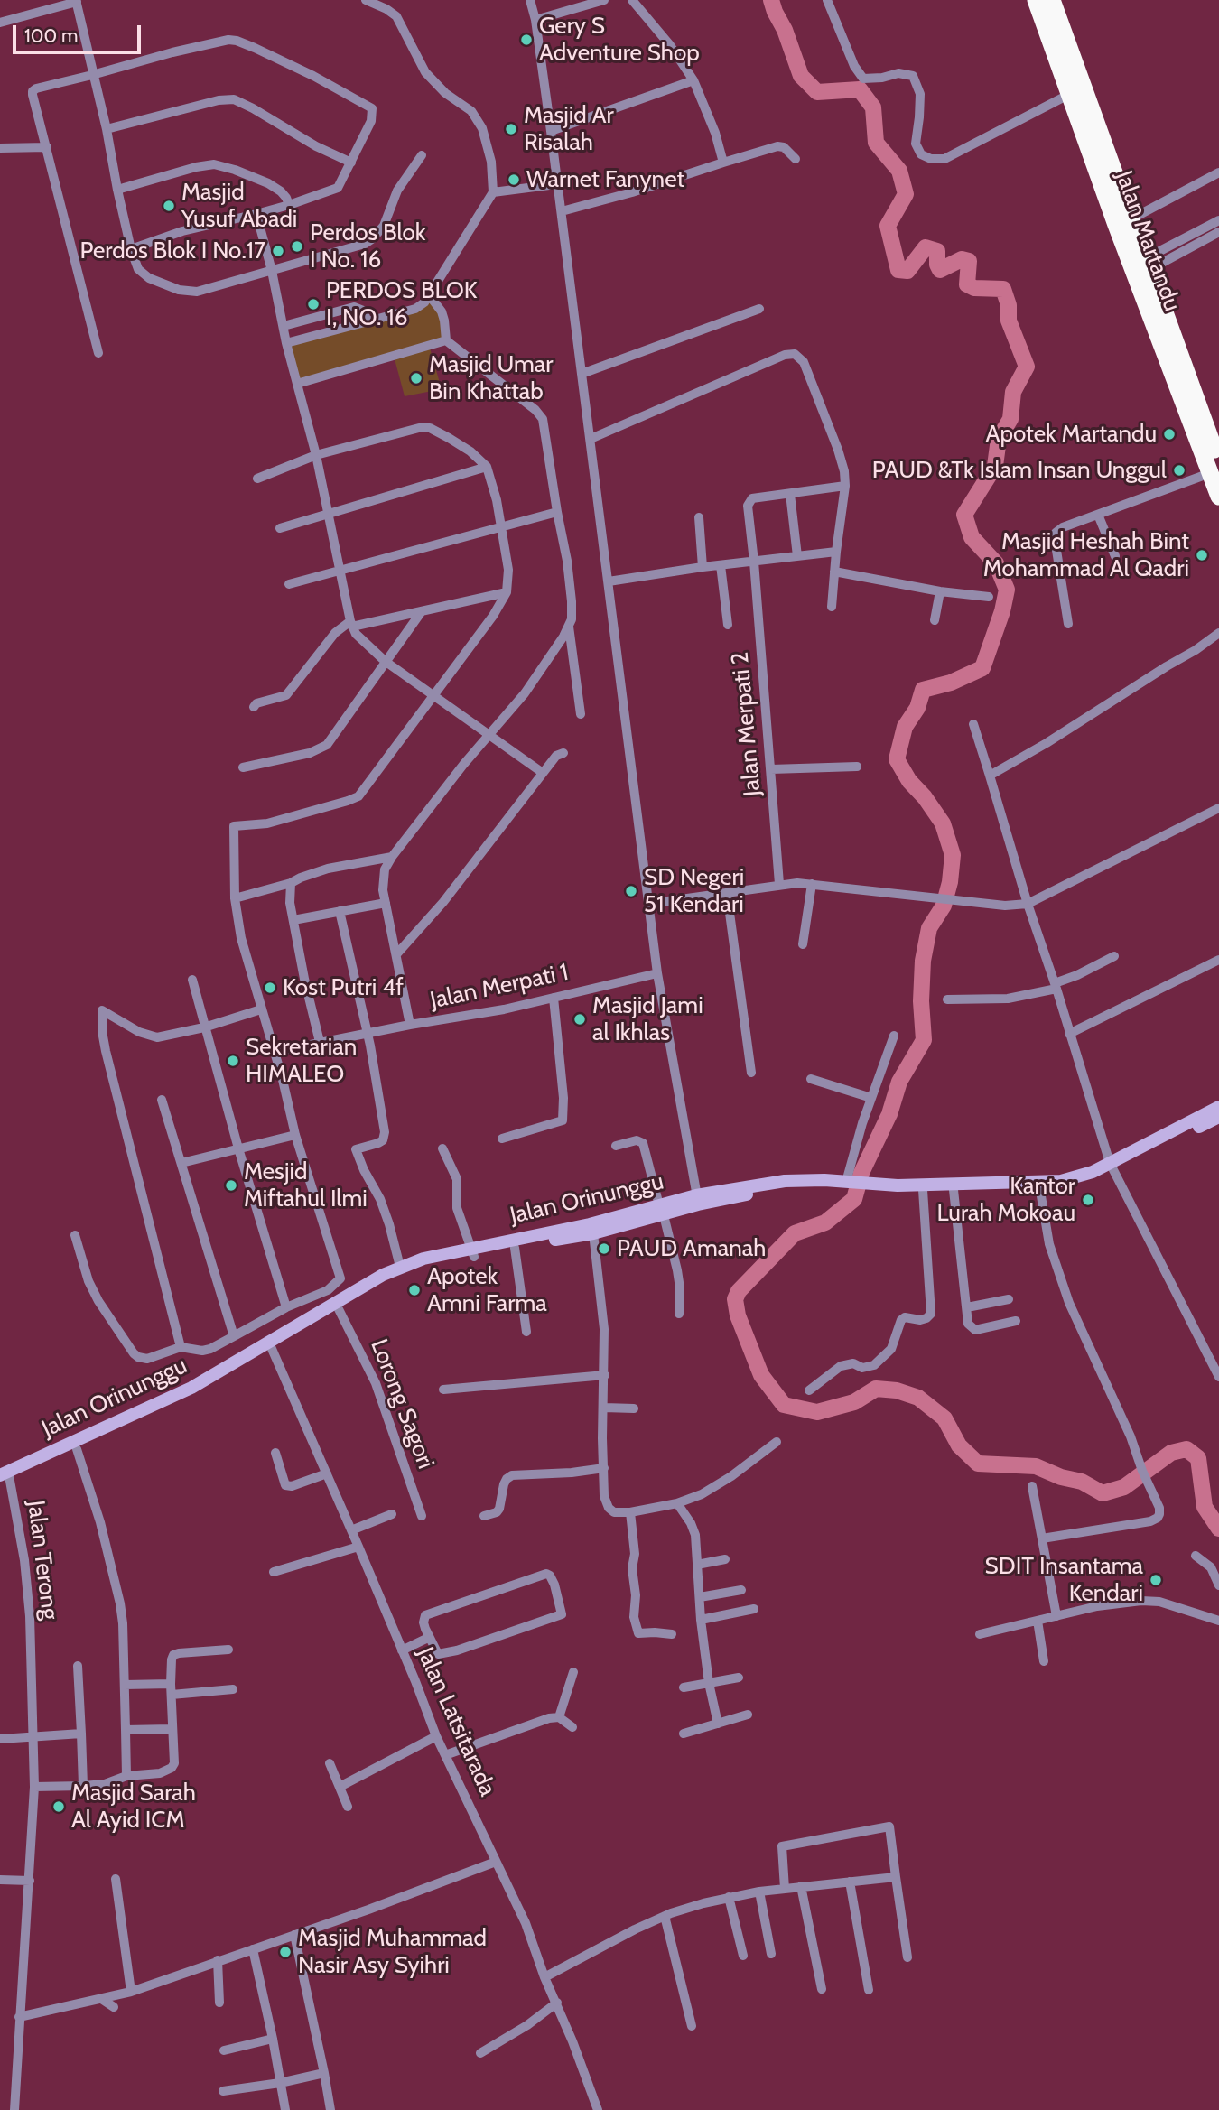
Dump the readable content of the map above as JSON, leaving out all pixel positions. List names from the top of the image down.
{
  "streets": {
    "highway": ["Jalan Martandu"],
    "street": [
      "Jalan Merpati 2",
      "Jalan Merpati 1",
      "Jalan Orinunggu",
      "Lorong Sagori",
      "Jalan Terong",
      "Jalan Latsitarada"
    ]
  },
  "crossings": [
    ["Jalan Orinunggu", "Lorong Sagori"],
    ["Jalan Orinunggu", "Jalan Terong"],
    ["Jalan Orinunggu", "Jalan Latsitarada"]
  ],
  "places": [
    "Gery S Adventure Shop",
    "Masjid Ar Risalah",
    "Warnet Fanynet",
    "Masjid Yusuf Abadi",
    "Perdos Blok I No. 16",
    "Perdos Blok I No.17",
    "PERDOS BLOK I, NO. 16",
    "Masjid Umar Bin Khattab",
    "Apotek Martandu",
    "PAUD &Tk Islam Insan Unggul",
    "Masjid Heshah Bint Mohammad Al Qadri",
    "SD Negeri 51 Kendari",
    "Kost Putri 4f",
    "Masjid Jami al Ikhlas",
    "Sekretarian HIMALEO",
    "Mesjid Miftahul Ilmi",
    "Kantor Lurah Mokoau",
    "PAUD Amanah",
    "Apotek Amni Farma",
    "SDIT Insantama Kendari",
    "Masjid Sarah Al Ayid ICM",
    "Masjid Muhammad Nasir Asy Syihri"
  ],
  "scale_bar": "100 m"
}
